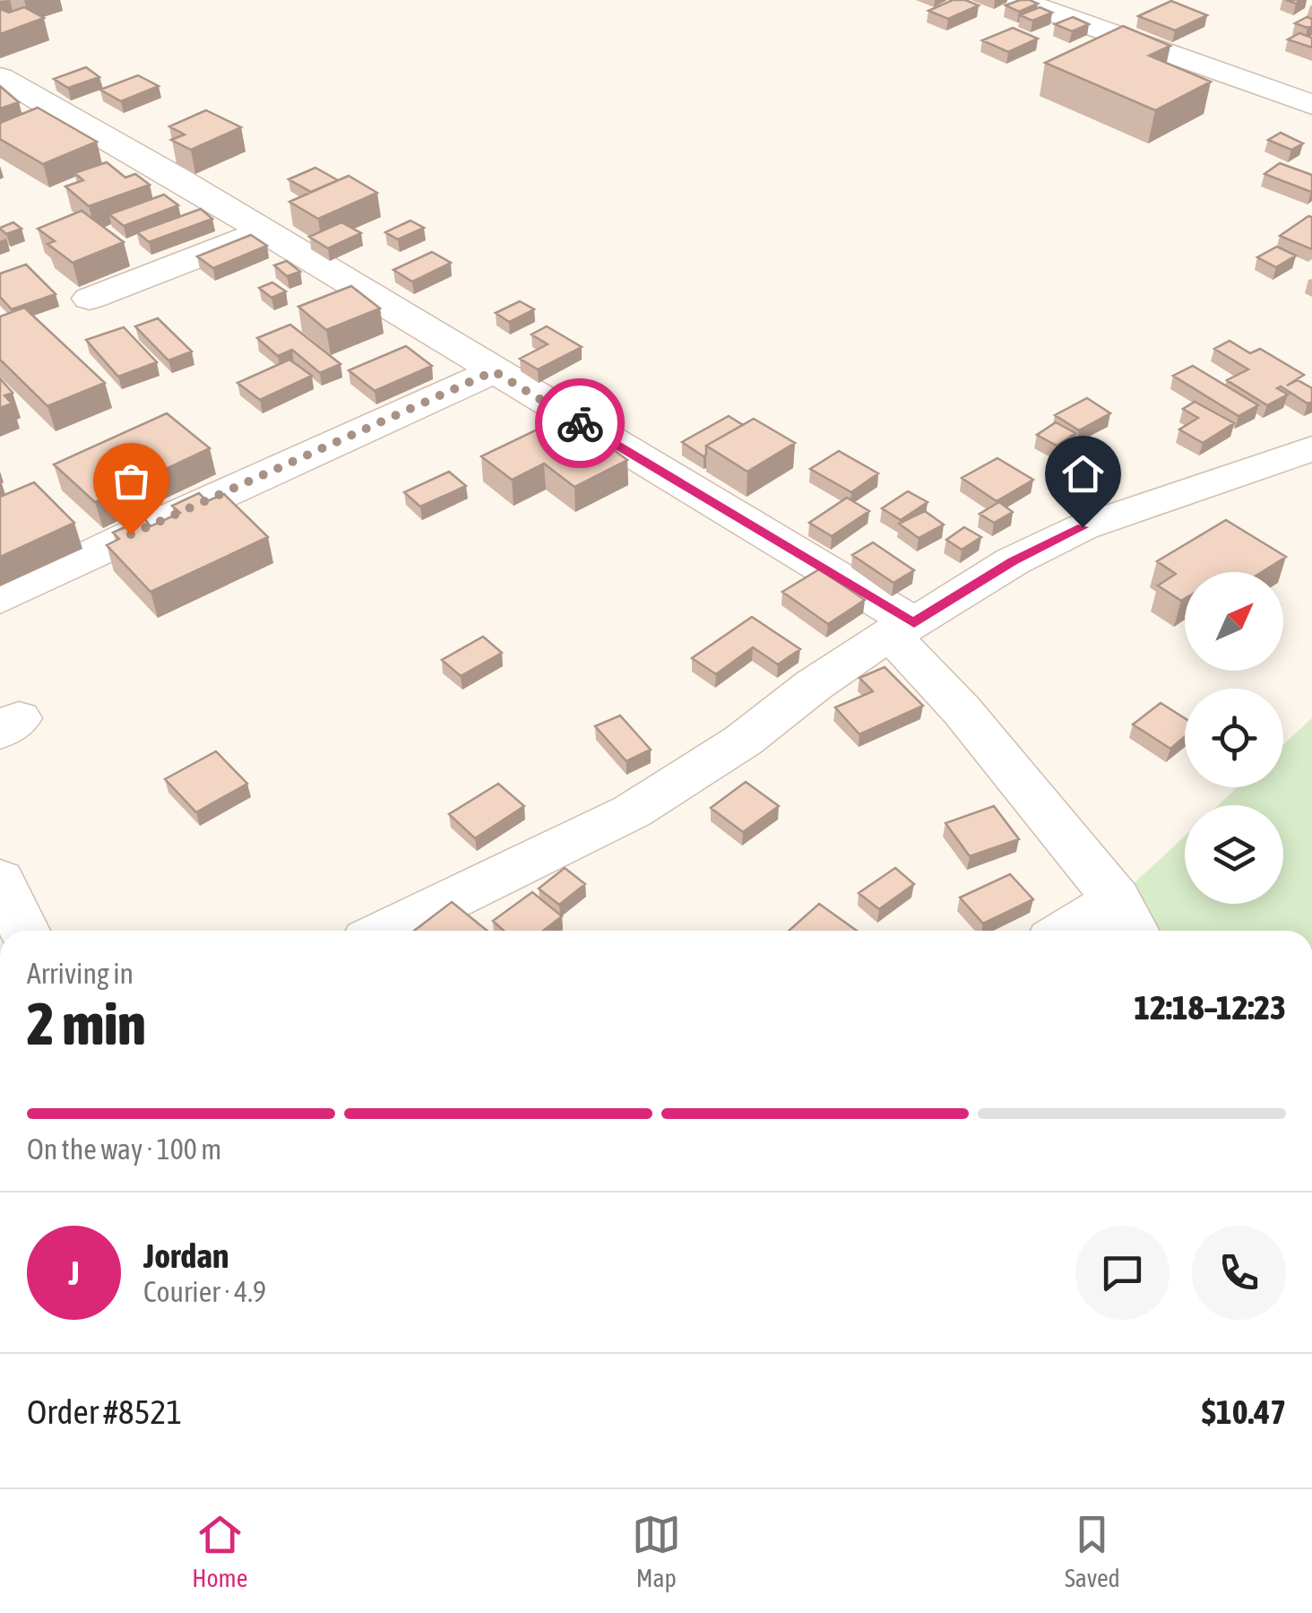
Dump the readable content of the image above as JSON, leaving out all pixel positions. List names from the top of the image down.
{
  "north": "top right",
  "page": {
    "heading": ["2 min", "Arriving in", "12:18–12:23"],
    "panel": [
      "Jordan",
      "Courier · 4.9",
      "Order #8521",
      "$10.47"
    ],
    "bar": "On the way · 100 m",
    "round": "J",
    "tabs": ["Home", "Map", "Saved"]
  }
}
